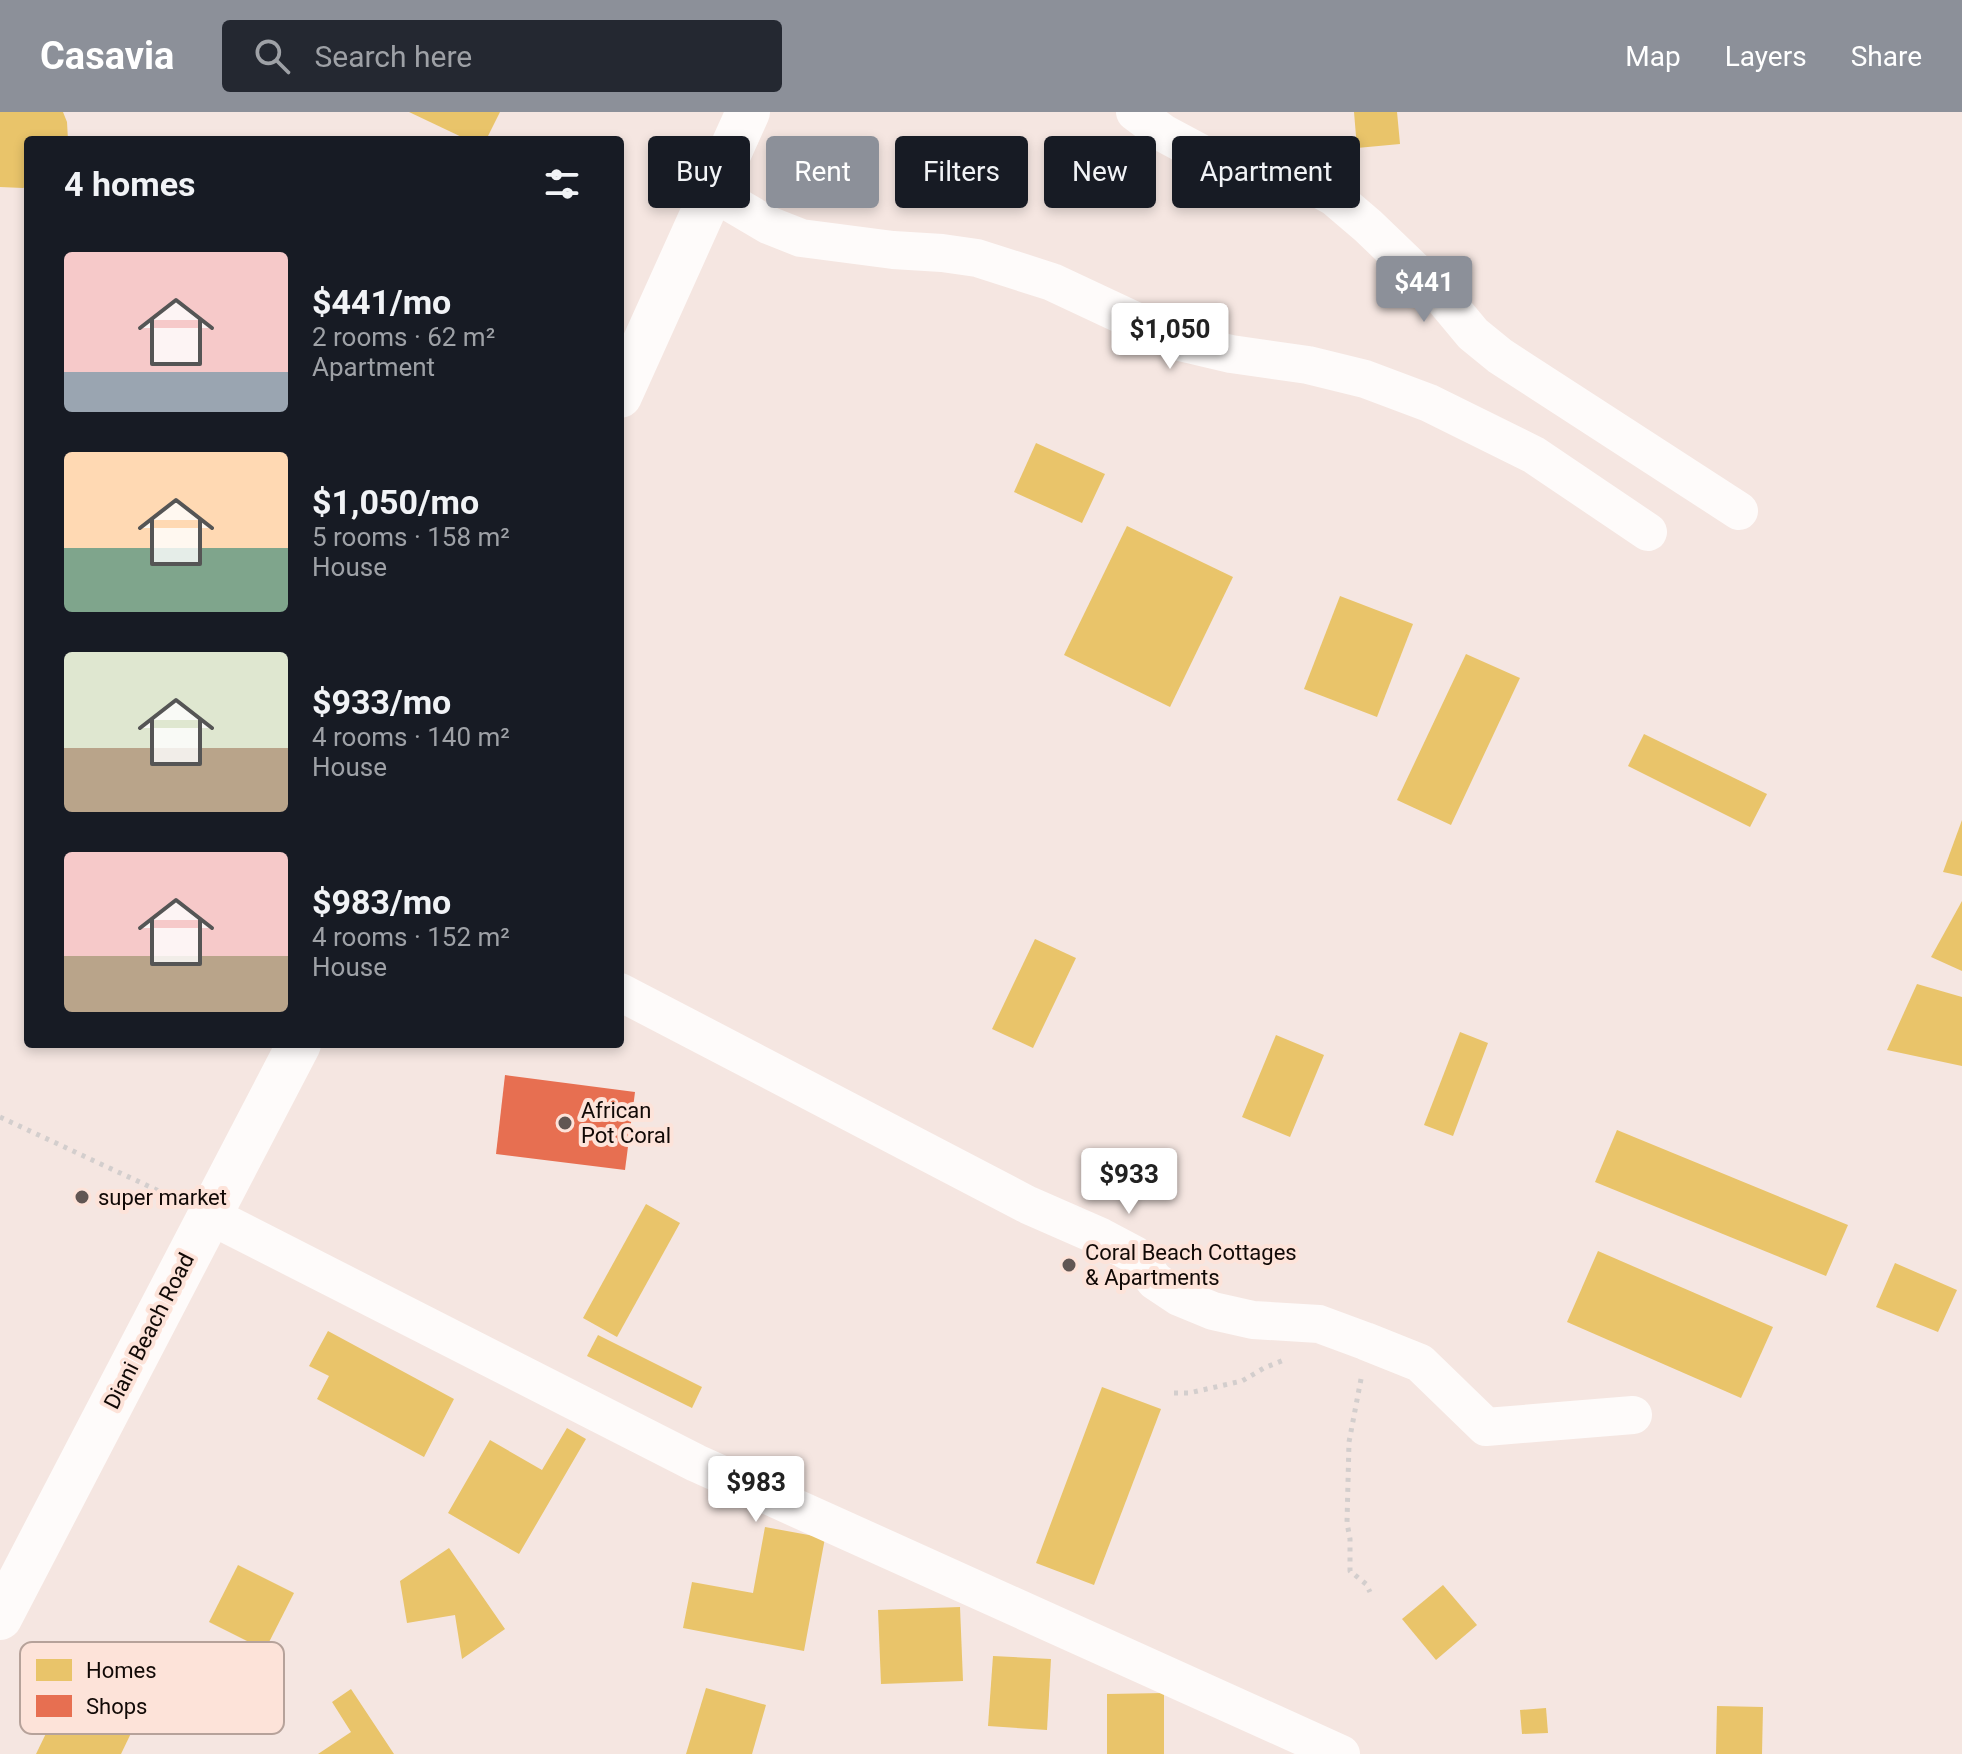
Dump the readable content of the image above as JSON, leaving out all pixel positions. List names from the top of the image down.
{
  "streets": {
    "main road": ["Diani Beach Road"]
  },
  "places": ["African Pot Coral", "super market", "Coral Beach Cottages & Apartments"],
  "legend": ["Homes", "Shops"],
  "page": {
    "header": "Casavia",
    "search": "Search here",
    "nav": ["Map", "Layers", "Share"],
    "chip": [
      "Buy",
      "Rent",
      "Filters",
      "New",
      "Apartment"
    ],
    "heading": "4 homes",
    "list": [
      {
        "name": "$441/mo",
        "note": "2 rooms · 62 m² · Apartment"
      },
      {
        "name": "$1,050/mo",
        "note": "5 rooms · 158 m² · House"
      },
      {
        "name": "$933/mo",
        "note": "4 rooms · 140 m² · House"
      },
      {
        "name": "$983/mo",
        "note": "4 rooms · 152 m² · House"
      }
    ],
    "price": [
      "$441",
      "$1,050",
      "$933",
      "$983"
    ]
  }
}
